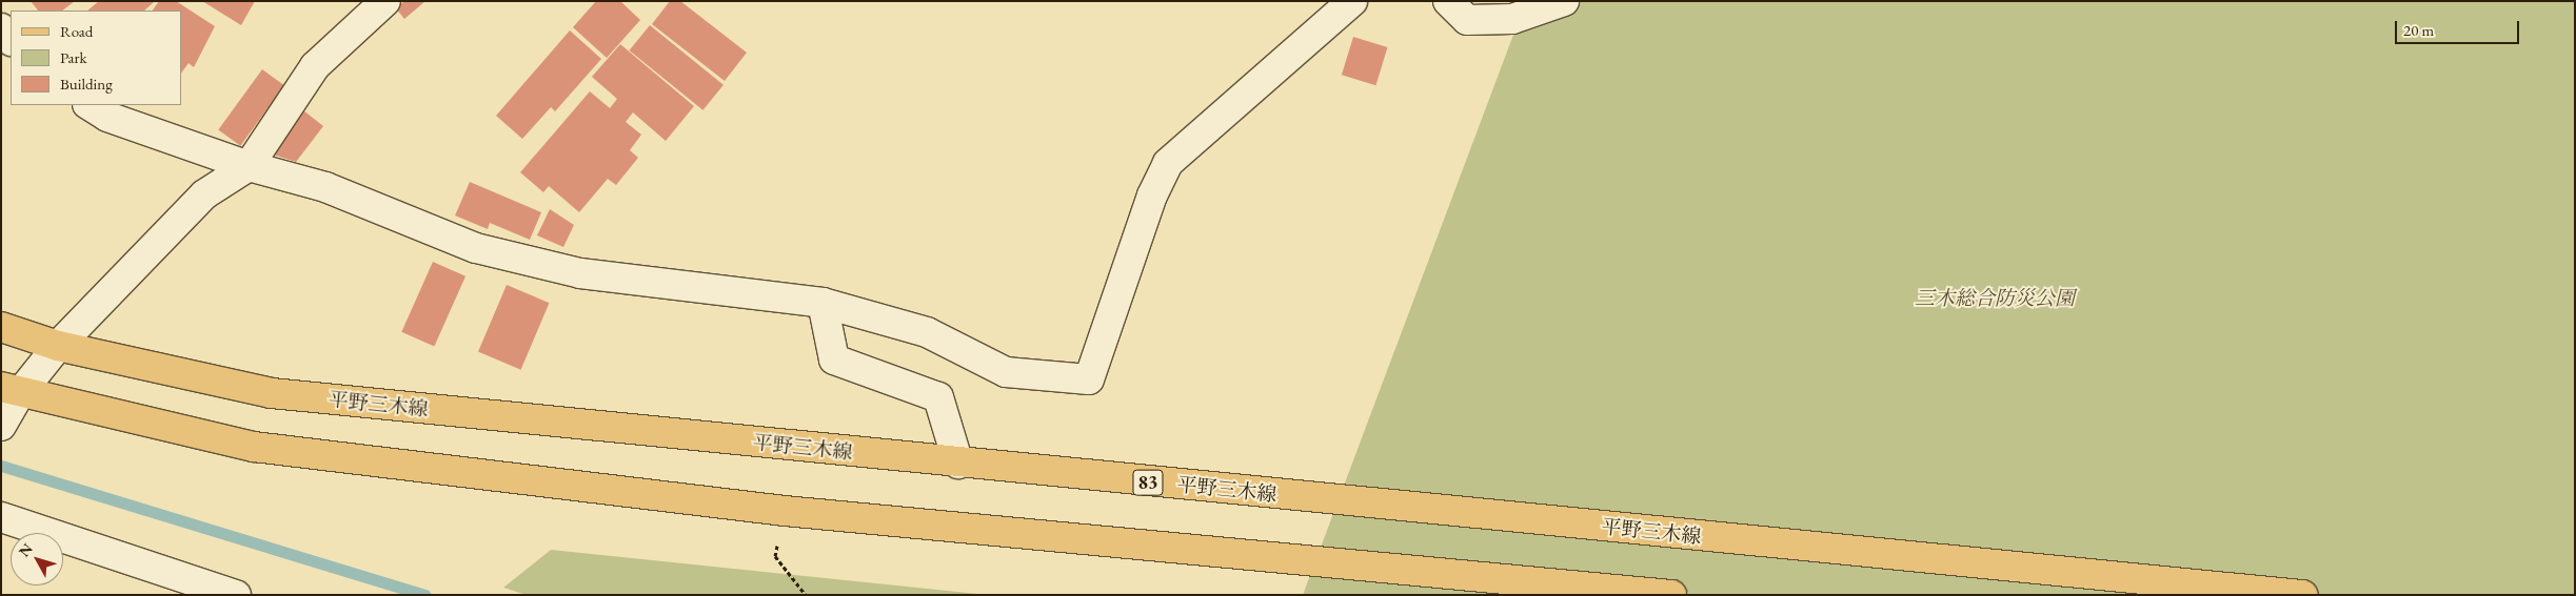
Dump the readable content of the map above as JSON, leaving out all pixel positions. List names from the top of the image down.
{
  "streets": {
    "main road": ["平野三木線", "83"]
  },
  "parks": ["三木総合防災公園"],
  "legend": ["Road", "Park", "Building"],
  "scale_bar": "20 m",
  "north": "top left"
}
